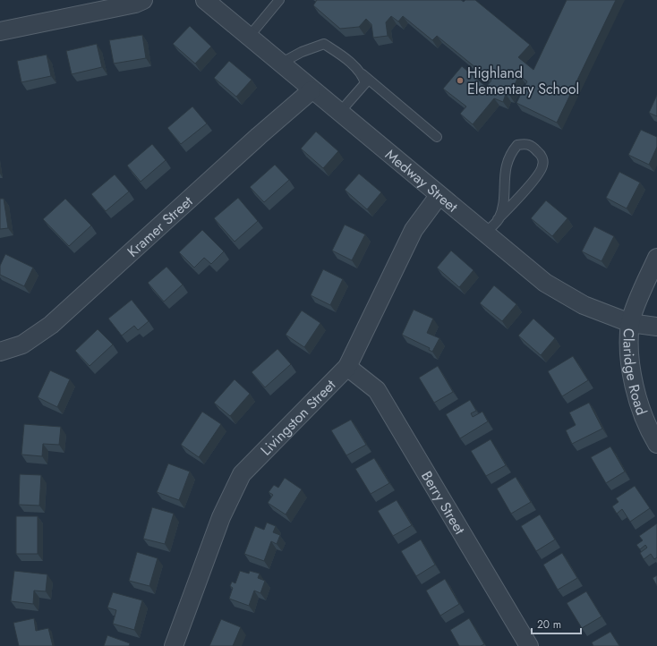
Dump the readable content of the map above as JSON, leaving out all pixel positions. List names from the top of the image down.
{
  "streets": {
    "street": [
      "Medway Street",
      "Kramer Street",
      "Claridge Road",
      "Livingston Street",
      "Berry Street"
    ]
  },
  "crossings": [
    ["Medway Street", "Kramer Street"],
    ["Medway Street", "Claridge Road"],
    ["Medway Street", "Livingston Street"],
    ["Livingston Street", "Berry Street"]
  ],
  "places": ["Highland Elementary School"],
  "scale_bar": "20 m"
}
